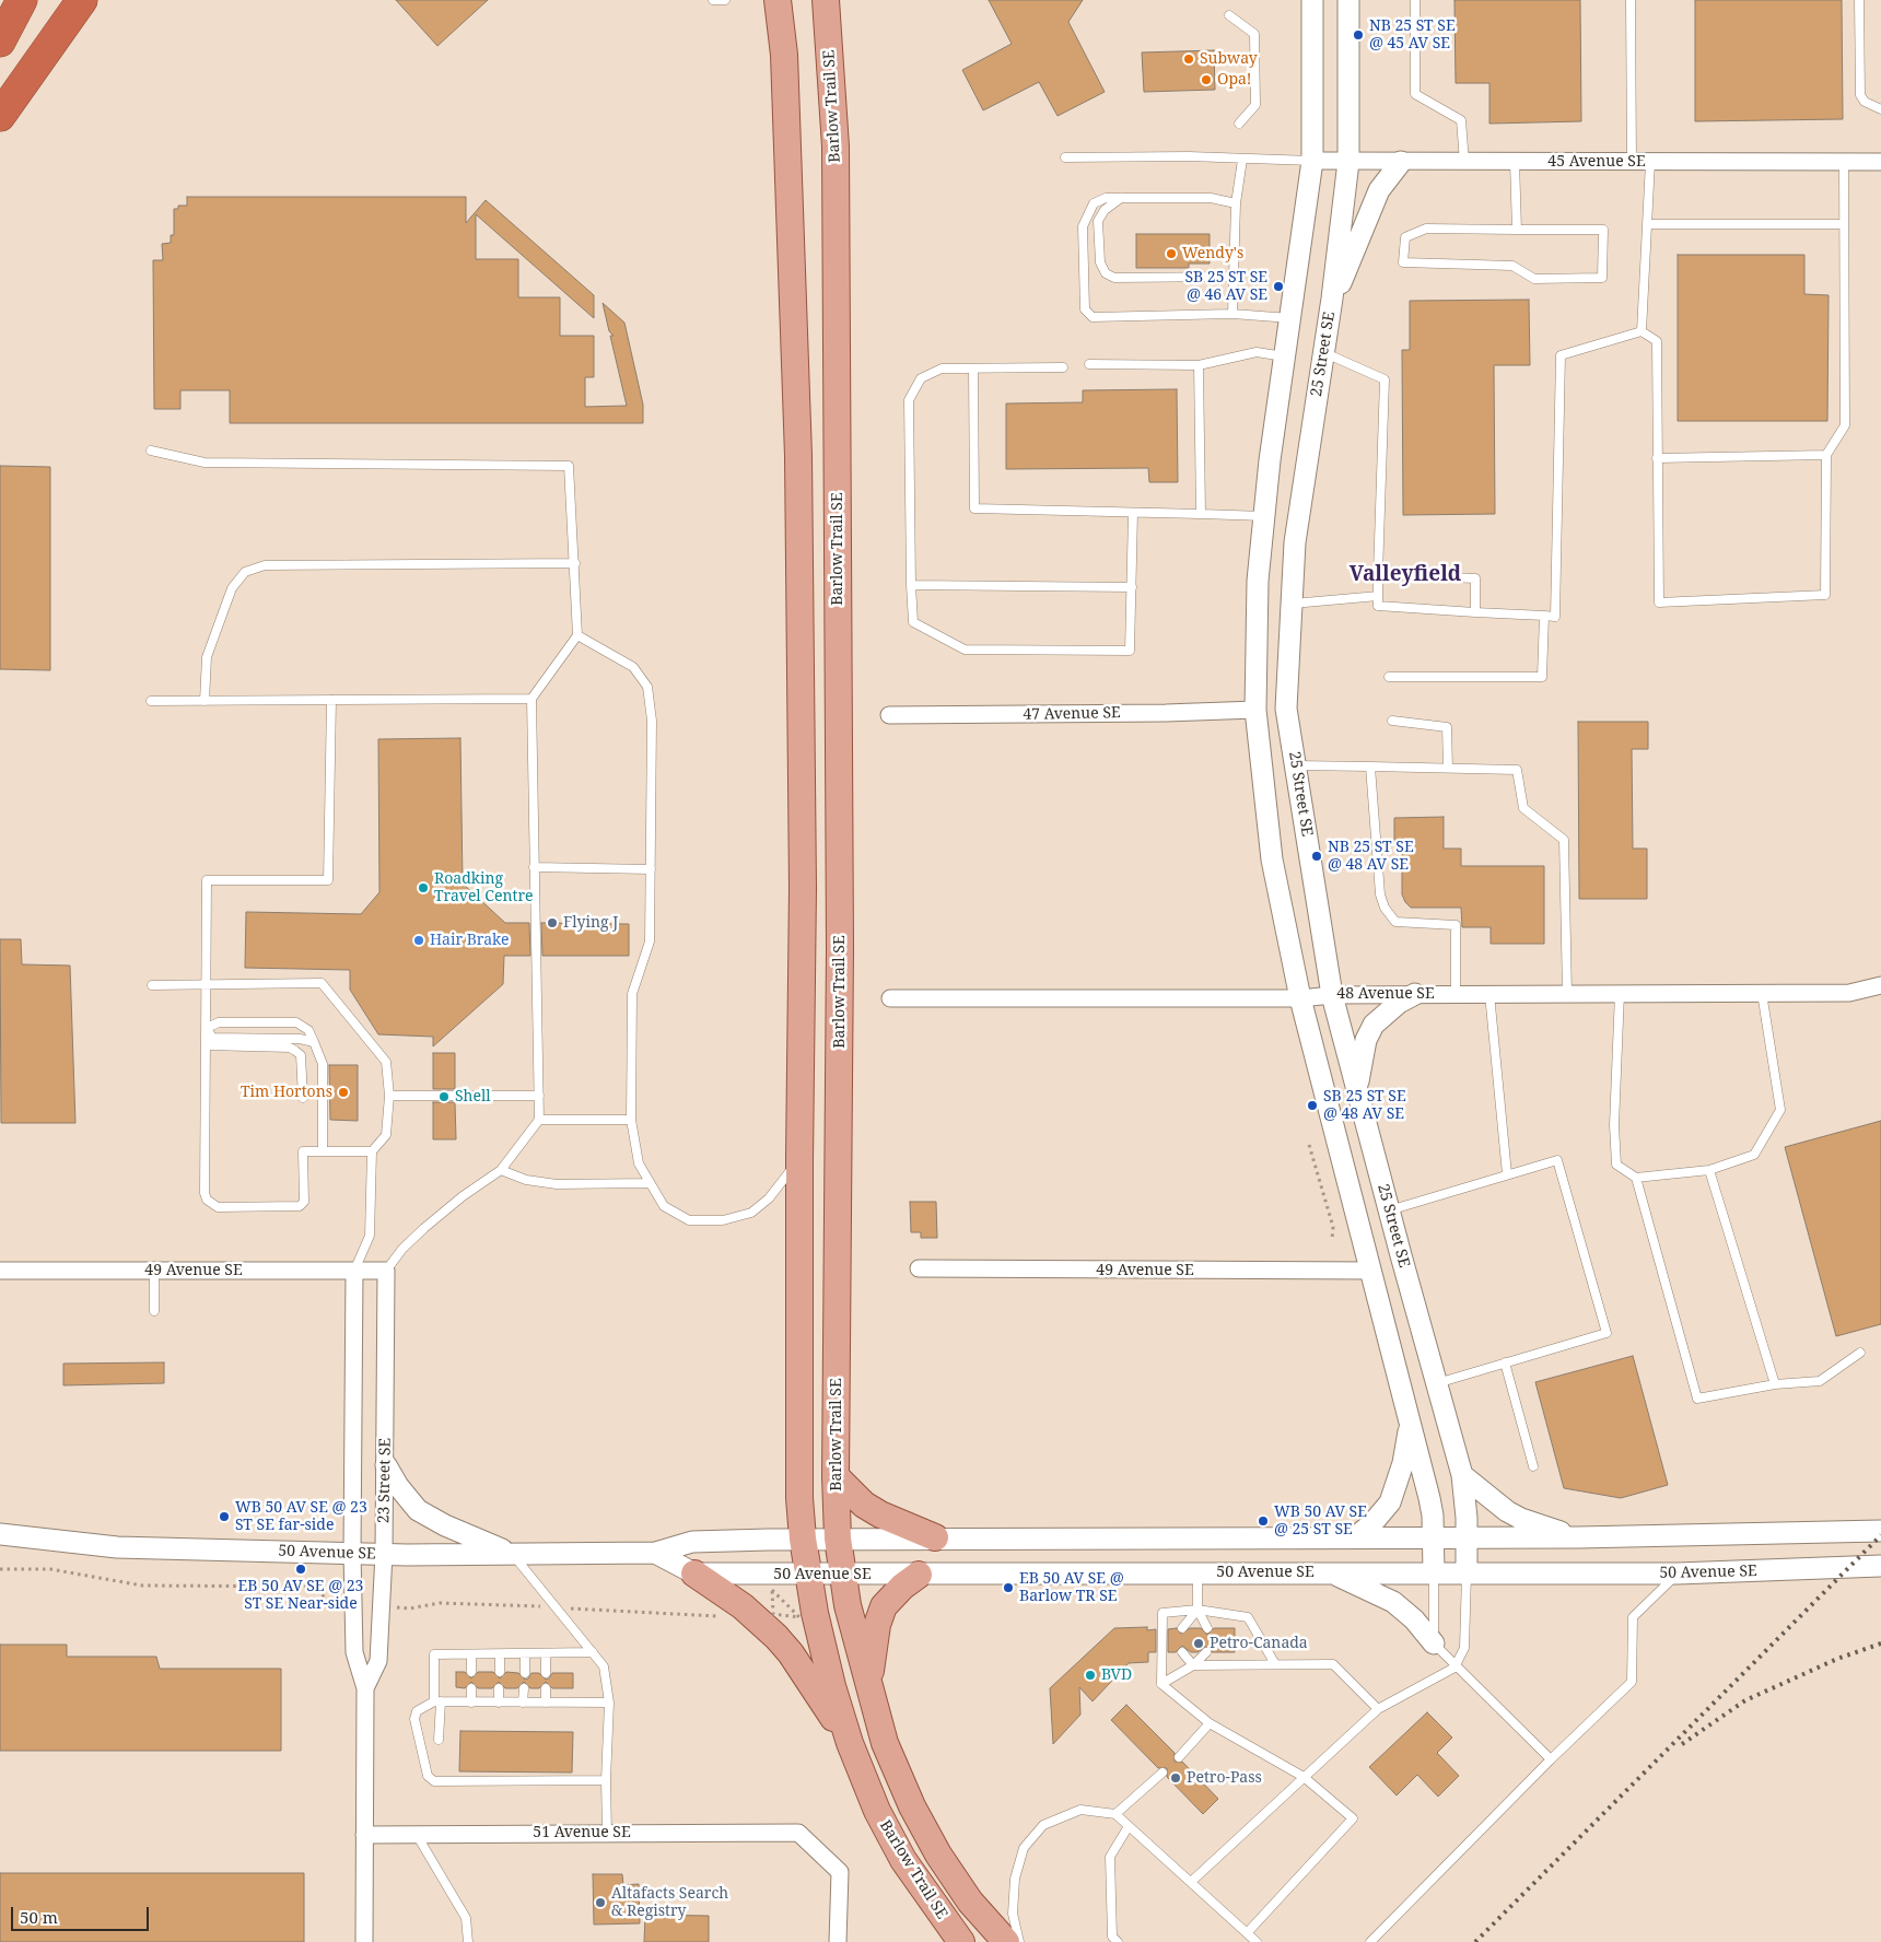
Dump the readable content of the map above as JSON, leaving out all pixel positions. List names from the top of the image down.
{
  "streets": {
    "main road": ["Barlow Trail SE"],
    "street": [
      "45 Avenue SE",
      "25 Street SE",
      "47 Avenue SE",
      "48 Avenue SE",
      "49 Avenue SE",
      "23 Street SE",
      "50 Avenue SE",
      "51 Avenue SE"
    ]
  },
  "crossings": [
    ["Barlow Trail SE", "50 Avenue SE"],
    ["45 Avenue SE", "25 Street SE"],
    ["25 Street SE", "48 Avenue SE"],
    ["25 Street SE", "50 Avenue SE"],
    ["49 Avenue SE", "23 Street SE"],
    ["23 Street SE", "50 Avenue SE"],
    ["23 Street SE", "51 Avenue SE"]
  ],
  "districts": ["Valleyfield"],
  "places": [
    "NB 25 ST SE @ 45 AV SE",
    "Subway",
    "Opa!",
    "Wendy's",
    "SB 25 ST SE @ 46 AV SE",
    "NB 25 ST SE @ 48 AV SE",
    "Roadking Travel Centre",
    "Flying J",
    "Hair Brake",
    "Tim Hortons",
    "Shell",
    "SB 25 ST SE @ 48 AV SE",
    "WB 50 AV SE @ 23 ST SE far-side",
    "WB 50 AV SE @ 25 ST SE",
    "EB 50 AV SE @ 23 ST SE Near-side",
    "EB 50 AV SE @ Barlow TR SE",
    "Petro-Canada",
    "BVD",
    "Petro-Pass",
    "Altafacts Search & Registry"
  ],
  "scale_bar": "50 m"
}
